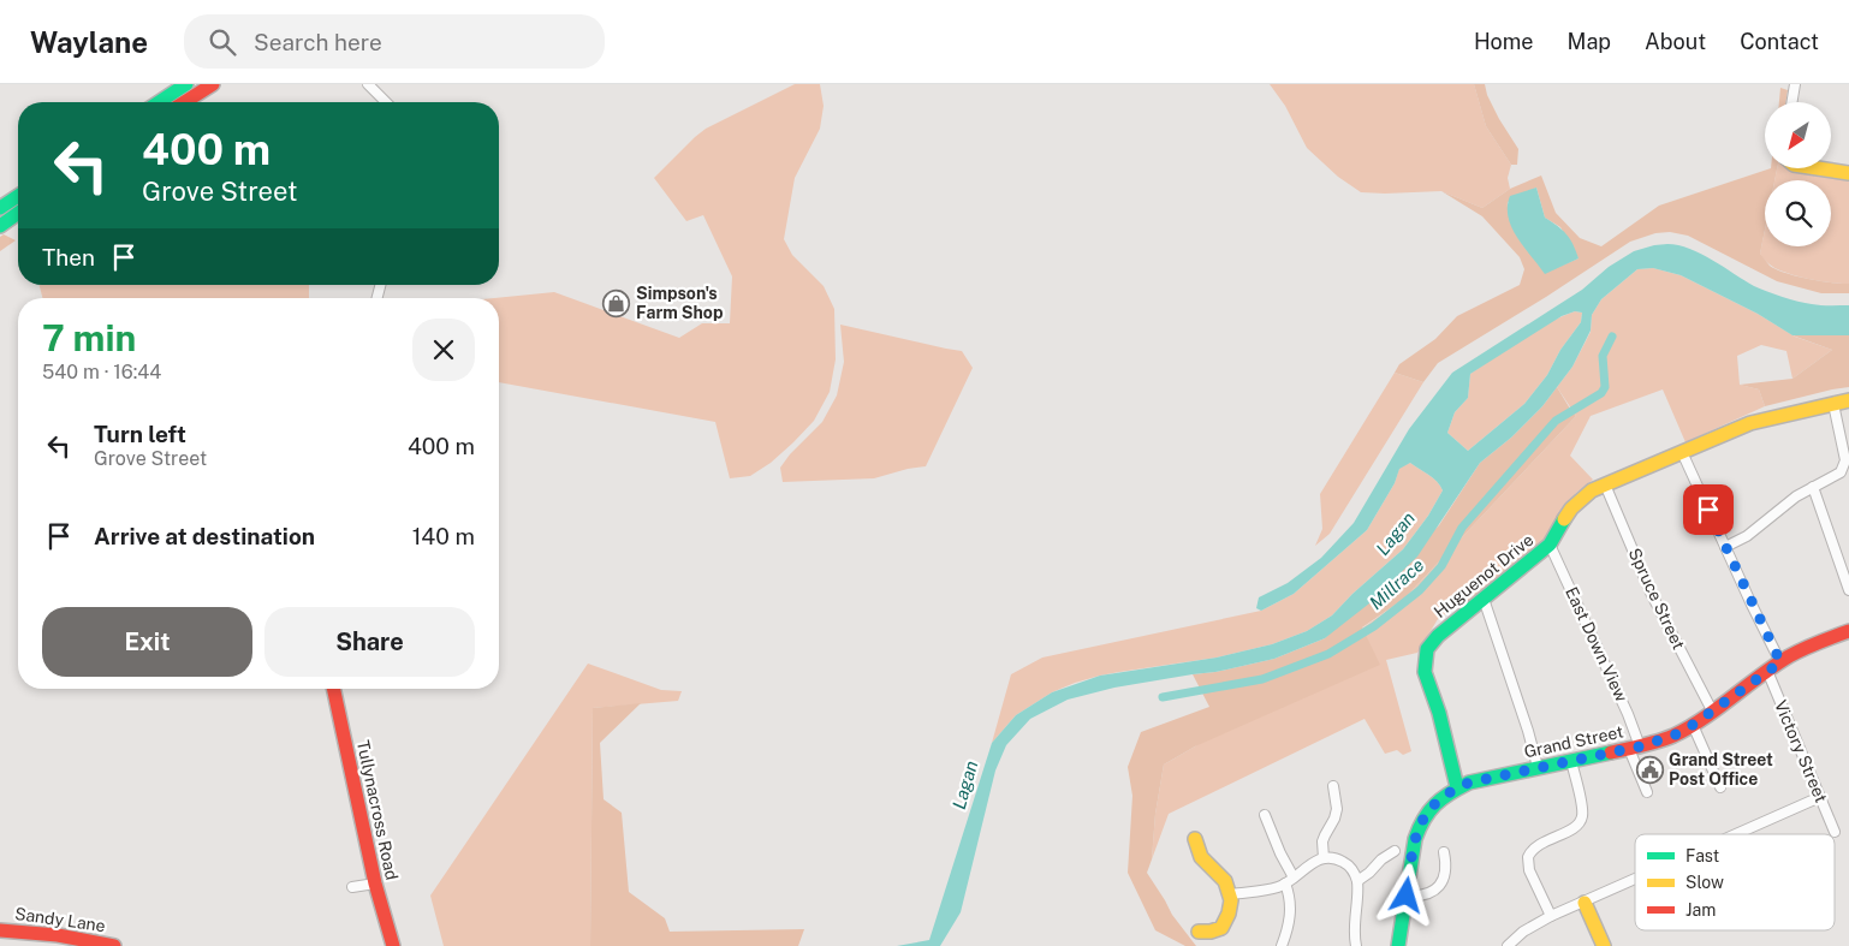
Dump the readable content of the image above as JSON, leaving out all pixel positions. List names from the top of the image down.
{
  "streets": {
    "main road": [
      "Huguenot Drive",
      "Grand Street",
      "Tullynacross Road",
      "Sandy Lane"
    ],
    "street": ["Spruce Street", "East Down View", "Victory Street"]
  },
  "crossings": [
    ["Huguenot Drive", "Spruce Street"],
    ["Huguenot Drive", "East Down View"],
    ["Huguenot Drive", "Grand Street"],
    ["Spruce Street", "Grand Street"],
    ["East Down View", "Grand Street"],
    ["Grand Street", "Victory Street"]
  ],
  "water": ["Lagan", "Millrace"],
  "places": {
    "shop": ["Simpson's Farm Shop"],
    "public building": ["Grand Street Post Office"]
  },
  "legend": ["Fast", "Slow", "Jam"],
  "north": "bottom left",
  "page": {
    "header": "Waylane",
    "search": "Search here",
    "nav": [
      "Home",
      "Map",
      "About",
      "Contact"
    ],
    "turn": ["400 m", "Grove Street"],
    "then": "Then",
    "heading": ["7 min", "540 m · 16:44"],
    "list": [
      {
        "name": "Turn left",
        "note": "Grove Street",
        "value": "400 m"
      },
      {
        "name": "Arrive at destination",
        "value": "140 m"
      }
    ],
    "buttons": ["Exit", "Share"]
  }
}
